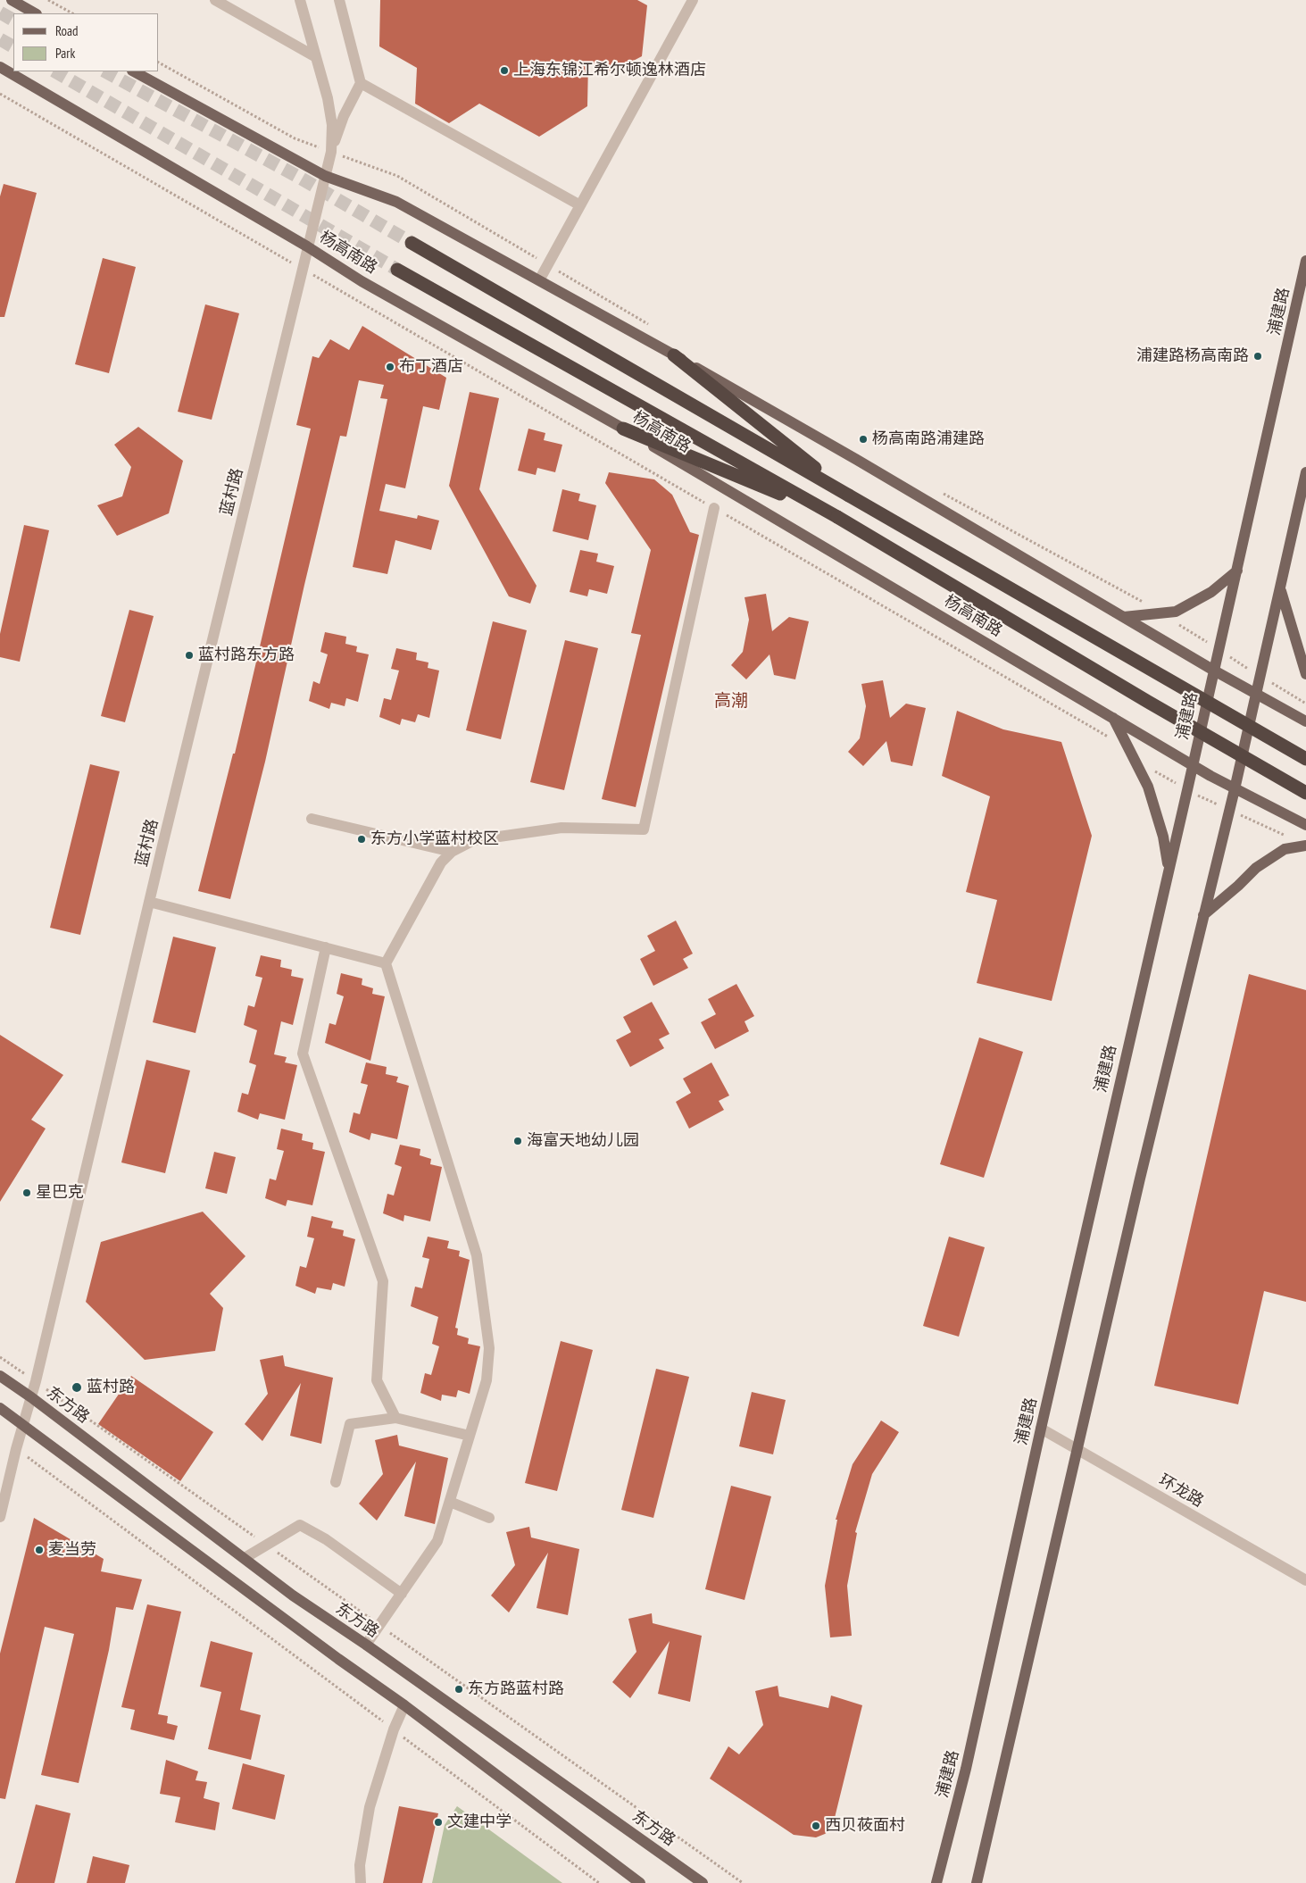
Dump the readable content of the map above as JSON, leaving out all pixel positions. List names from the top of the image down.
{
  "streets": {
    "highway": ["杨高南路"],
    "main road": ["浦建路", "东方路"],
    "street": ["蓝村路", "环龙路"]
  },
  "crossings": [
    ["杨高南路", "浦建路"],
    ["杨高南路", "蓝村路"],
    ["浦建路", "环龙路"],
    ["蓝村路", "东方路"]
  ],
  "districts": ["高潮"],
  "places": [
    "上海东锦江希尔顿逸林酒店",
    "浦建路杨高南路",
    "布丁酒店",
    "杨高南路浦建路",
    "蓝村路东方路",
    "东方小学蓝村校区",
    "海富天地幼儿园",
    "星巴克",
    "蓝村路",
    "麦当劳",
    "东方路蓝村路",
    "文建中学",
    "西贝莜面村"
  ],
  "legend": ["Road", "Park"]
}
